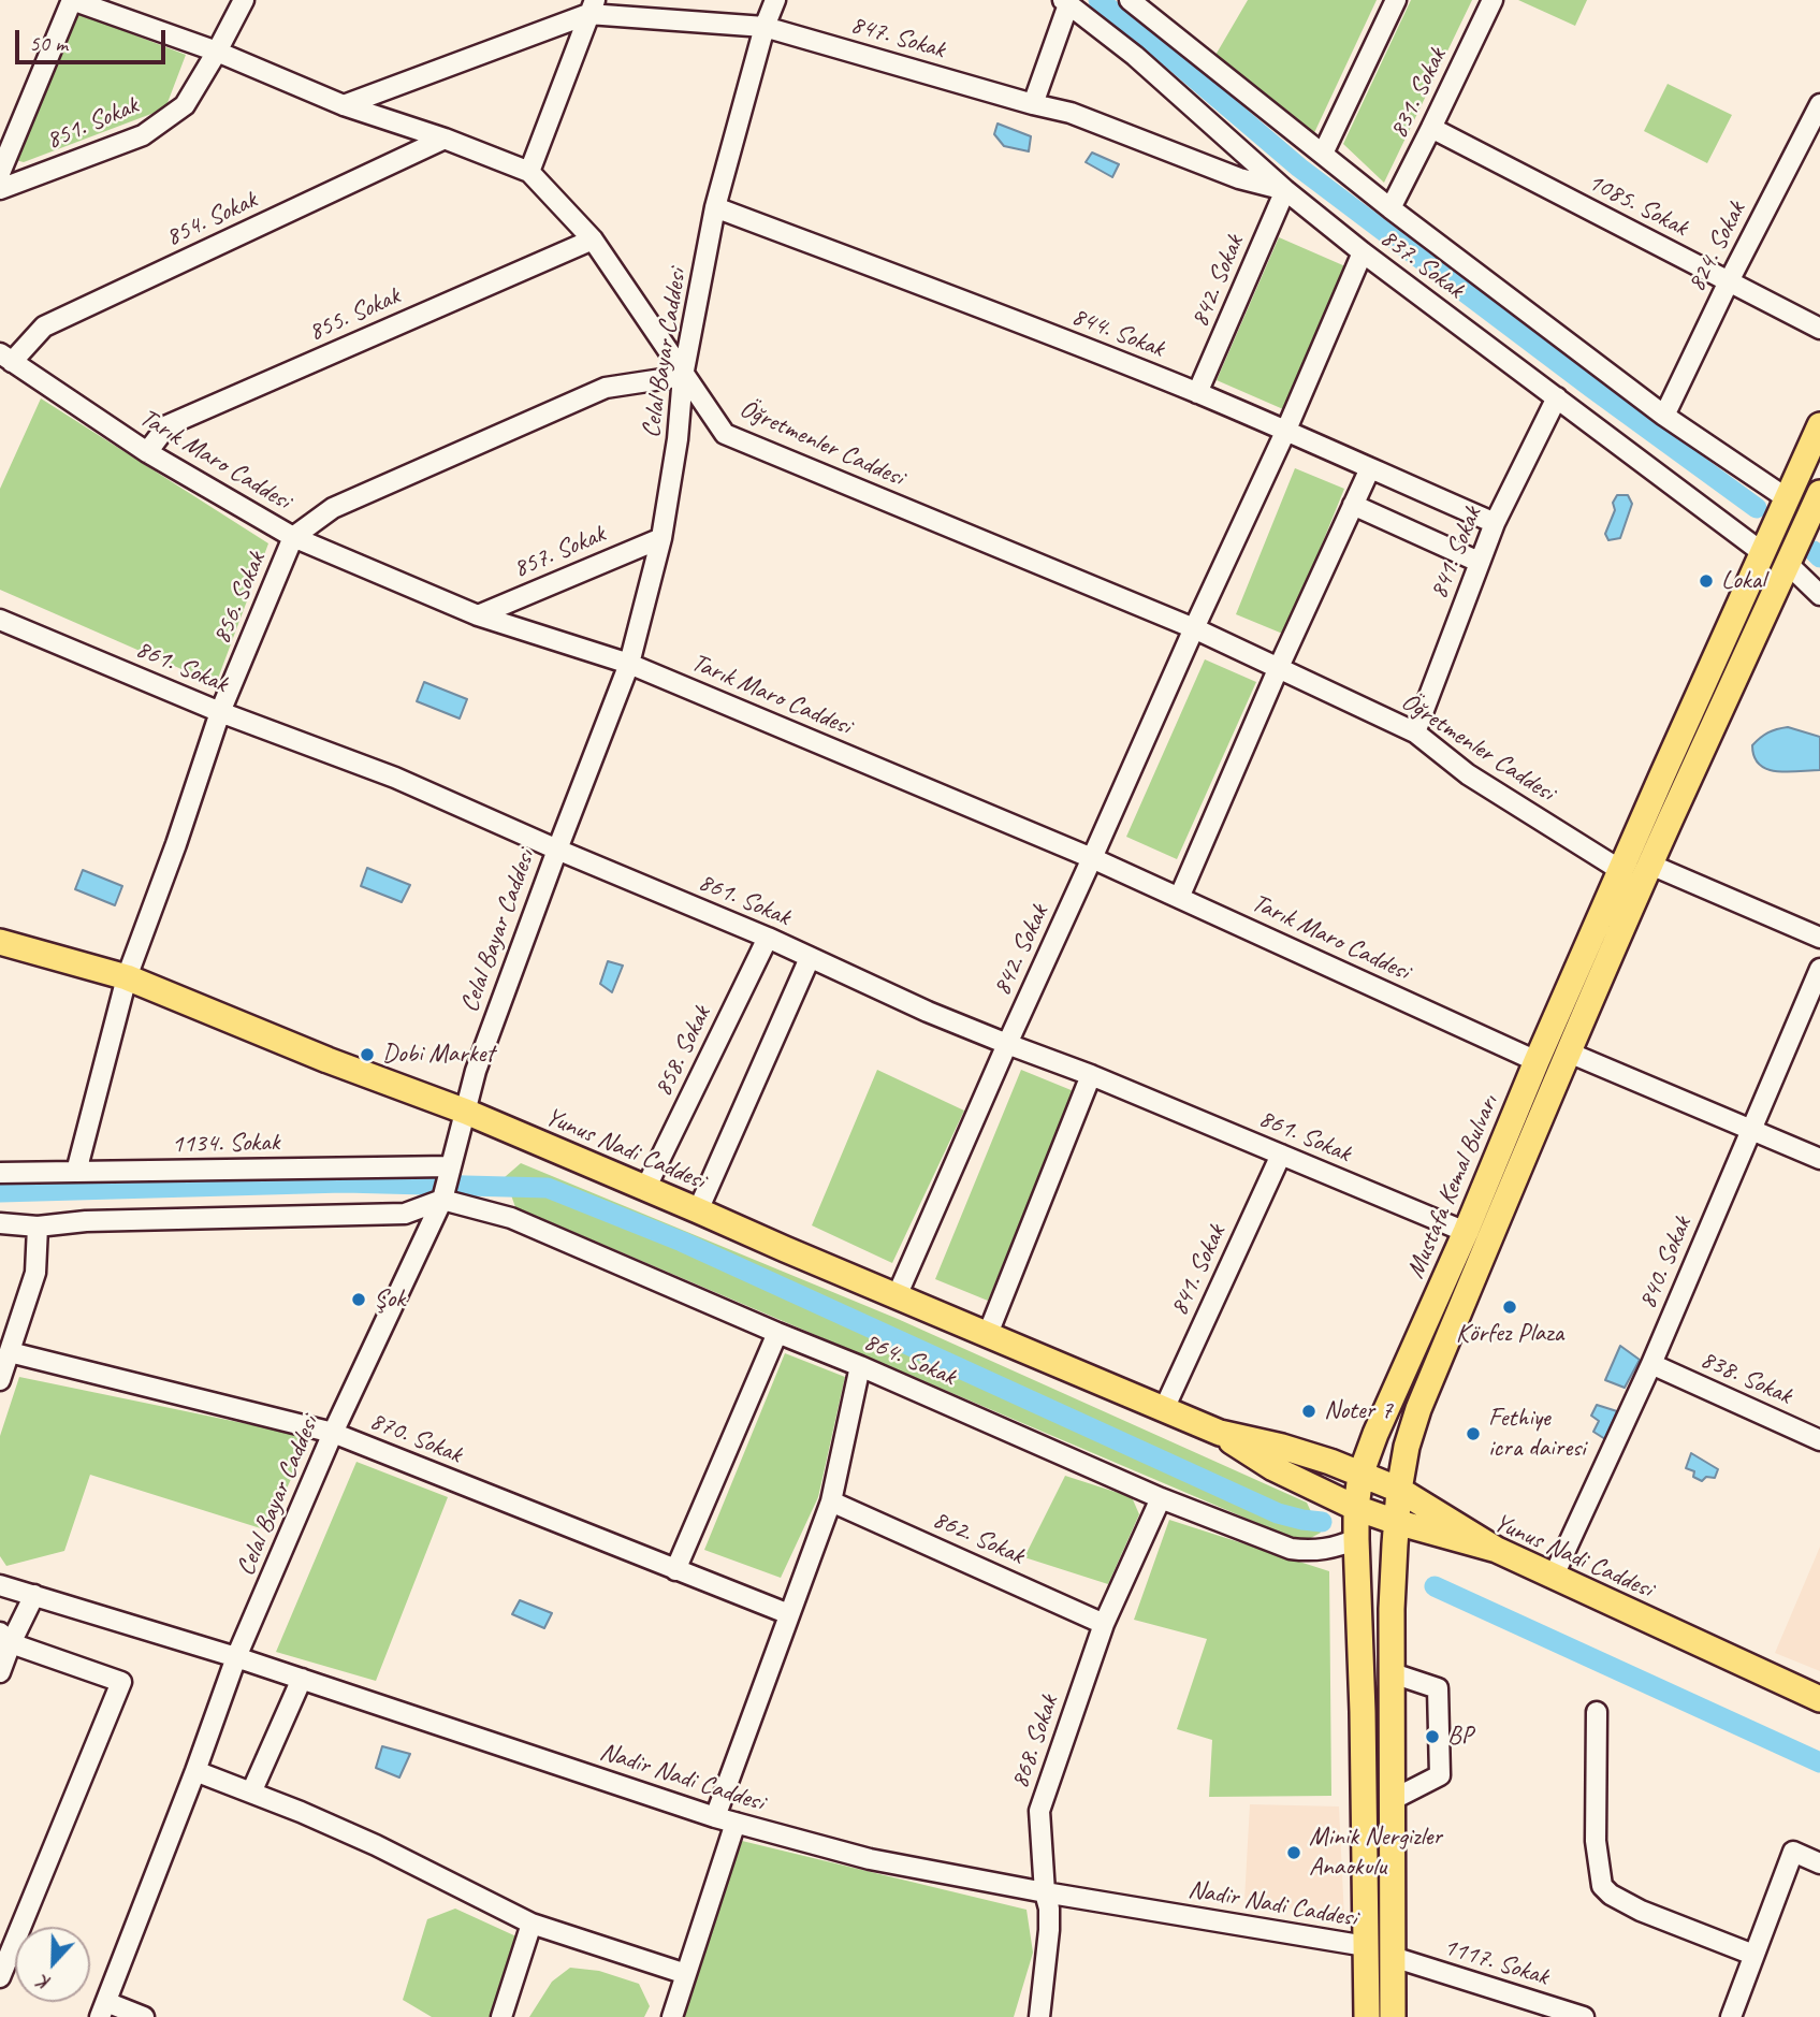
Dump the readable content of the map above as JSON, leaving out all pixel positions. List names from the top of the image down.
{
  "streets": {
    "main road": ["Yunus Nadi Caddesi", "Mustafa Kemal Bulvarı"],
    "street": [
      "847. Sokak",
      "831. Sokak",
      "851. Sokak",
      "1085. Sokak",
      "854. Sokak",
      "824. Sokak",
      "837. Sokak",
      "842. Sokak",
      "855. Sokak",
      "844. Sokak",
      "Celal Bayar Caddesi",
      "Öğretmenler Caddesi",
      "Tarık Maro Caddesi",
      "857. Sokak",
      "841. Sokak",
      "856. Sokak",
      "861. Sokak",
      "858. Sokak",
      "1134. Sokak",
      "840. Sokak",
      "864. Sokak",
      "838. Sokak",
      "870. Sokak",
      "862. Sokak",
      "868. Sokak",
      "Nadir Nadi Caddesi",
      "1117. Sokak"
    ]
  },
  "crossings": [
    ["847. Sokak", "837. Sokak"],
    ["847. Sokak", "842. Sokak"],
    ["847. Sokak", "Celal Bayar Caddesi"],
    ["847. Sokak", "Öğretmenler Caddesi"],
    ["831. Sokak", "1085. Sokak"],
    ["831. Sokak", "837. Sokak"],
    ["851. Sokak", "Öğretmenler Caddesi"],
    ["1085. Sokak", "824. Sokak"],
    ["854. Sokak", "Öğretmenler Caddesi"],
    ["854. Sokak", "Tarık Maro Caddesi"],
    ["824. Sokak", "837. Sokak"],
    ["837. Sokak", "842. Sokak"],
    ["837. Sokak", "841. Sokak"],
    ["837. Sokak", "Mustafa Kemal Bulvarı"],
    ["842. Sokak", "844. Sokak"],
    ["842. Sokak", "Öğretmenler Caddesi"],
    ["842. Sokak", "Tarık Maro Caddesi"],
    ["842. Sokak", "861. Sokak"],
    ["842. Sokak", "Yunus Nadi Caddesi"],
    ["855. Sokak", "Öğretmenler Caddesi"],
    ["855. Sokak", "Tarık Maro Caddesi"],
    ["844. Sokak", "Celal Bayar Caddesi"],
    ["844. Sokak", "841. Sokak"],
    ["Celal Bayar Caddesi", "Öğretmenler Caddesi"],
    ["Celal Bayar Caddesi", "Tarık Maro Caddesi"],
    ["Celal Bayar Caddesi", "857. Sokak"],
    ["Celal Bayar Caddesi", "856. Sokak"],
    ["Celal Bayar Caddesi", "861. Sokak"],
    ["Celal Bayar Caddesi", "1134. Sokak"],
    ["Celal Bayar Caddesi", "Yunus Nadi Caddesi"],
    ["Celal Bayar Caddesi", "864. Sokak"],
    ["Celal Bayar Caddesi", "870. Sokak"],
    ["Celal Bayar Caddesi", "Nadir Nadi Caddesi"],
    ["Öğretmenler Caddesi", "841. Sokak"],
    ["Öğretmenler Caddesi", "856. Sokak"],
    ["Öğretmenler Caddesi", "Mustafa Kemal Bulvarı"],
    ["Tarık Maro Caddesi", "857. Sokak"],
    ["Tarık Maro Caddesi", "856. Sokak"],
    ["Tarık Maro Caddesi", "Mustafa Kemal Bulvarı"],
    ["841. Sokak", "861. Sokak"],
    ["841. Sokak", "Yunus Nadi Caddesi"],
    ["856. Sokak", "861. Sokak"],
    ["856. Sokak", "1134. Sokak"],
    ["856. Sokak", "Yunus Nadi Caddesi"],
    ["861. Sokak", "858. Sokak"],
    ["861. Sokak", "Mustafa Kemal Bulvarı"],
    ["858. Sokak", "Yunus Nadi Caddesi"],
    ["Yunus Nadi Caddesi", "Mustafa Kemal Bulvarı"],
    ["Yunus Nadi Caddesi", "840. Sokak"],
    ["Mustafa Kemal Bulvarı", "864. Sokak"],
    ["Mustafa Kemal Bulvarı", "Nadir Nadi Caddesi"],
    ["Mustafa Kemal Bulvarı", "1117. Sokak"],
    ["840. Sokak", "838. Sokak"],
    ["864. Sokak", "868. Sokak"],
    ["862. Sokak", "868. Sokak"],
    ["868. Sokak", "Nadir Nadi Caddesi"]
  ],
  "places": [
    "Lokal",
    "Dobi Market",
    "Şok",
    "Körfez Plaza",
    "Noter 7",
    "Fethiye icra dairesi",
    "BP",
    "Minik Nergizler Anaokulu"
  ],
  "scale_bar": "50 m",
  "north": "bottom"
}
